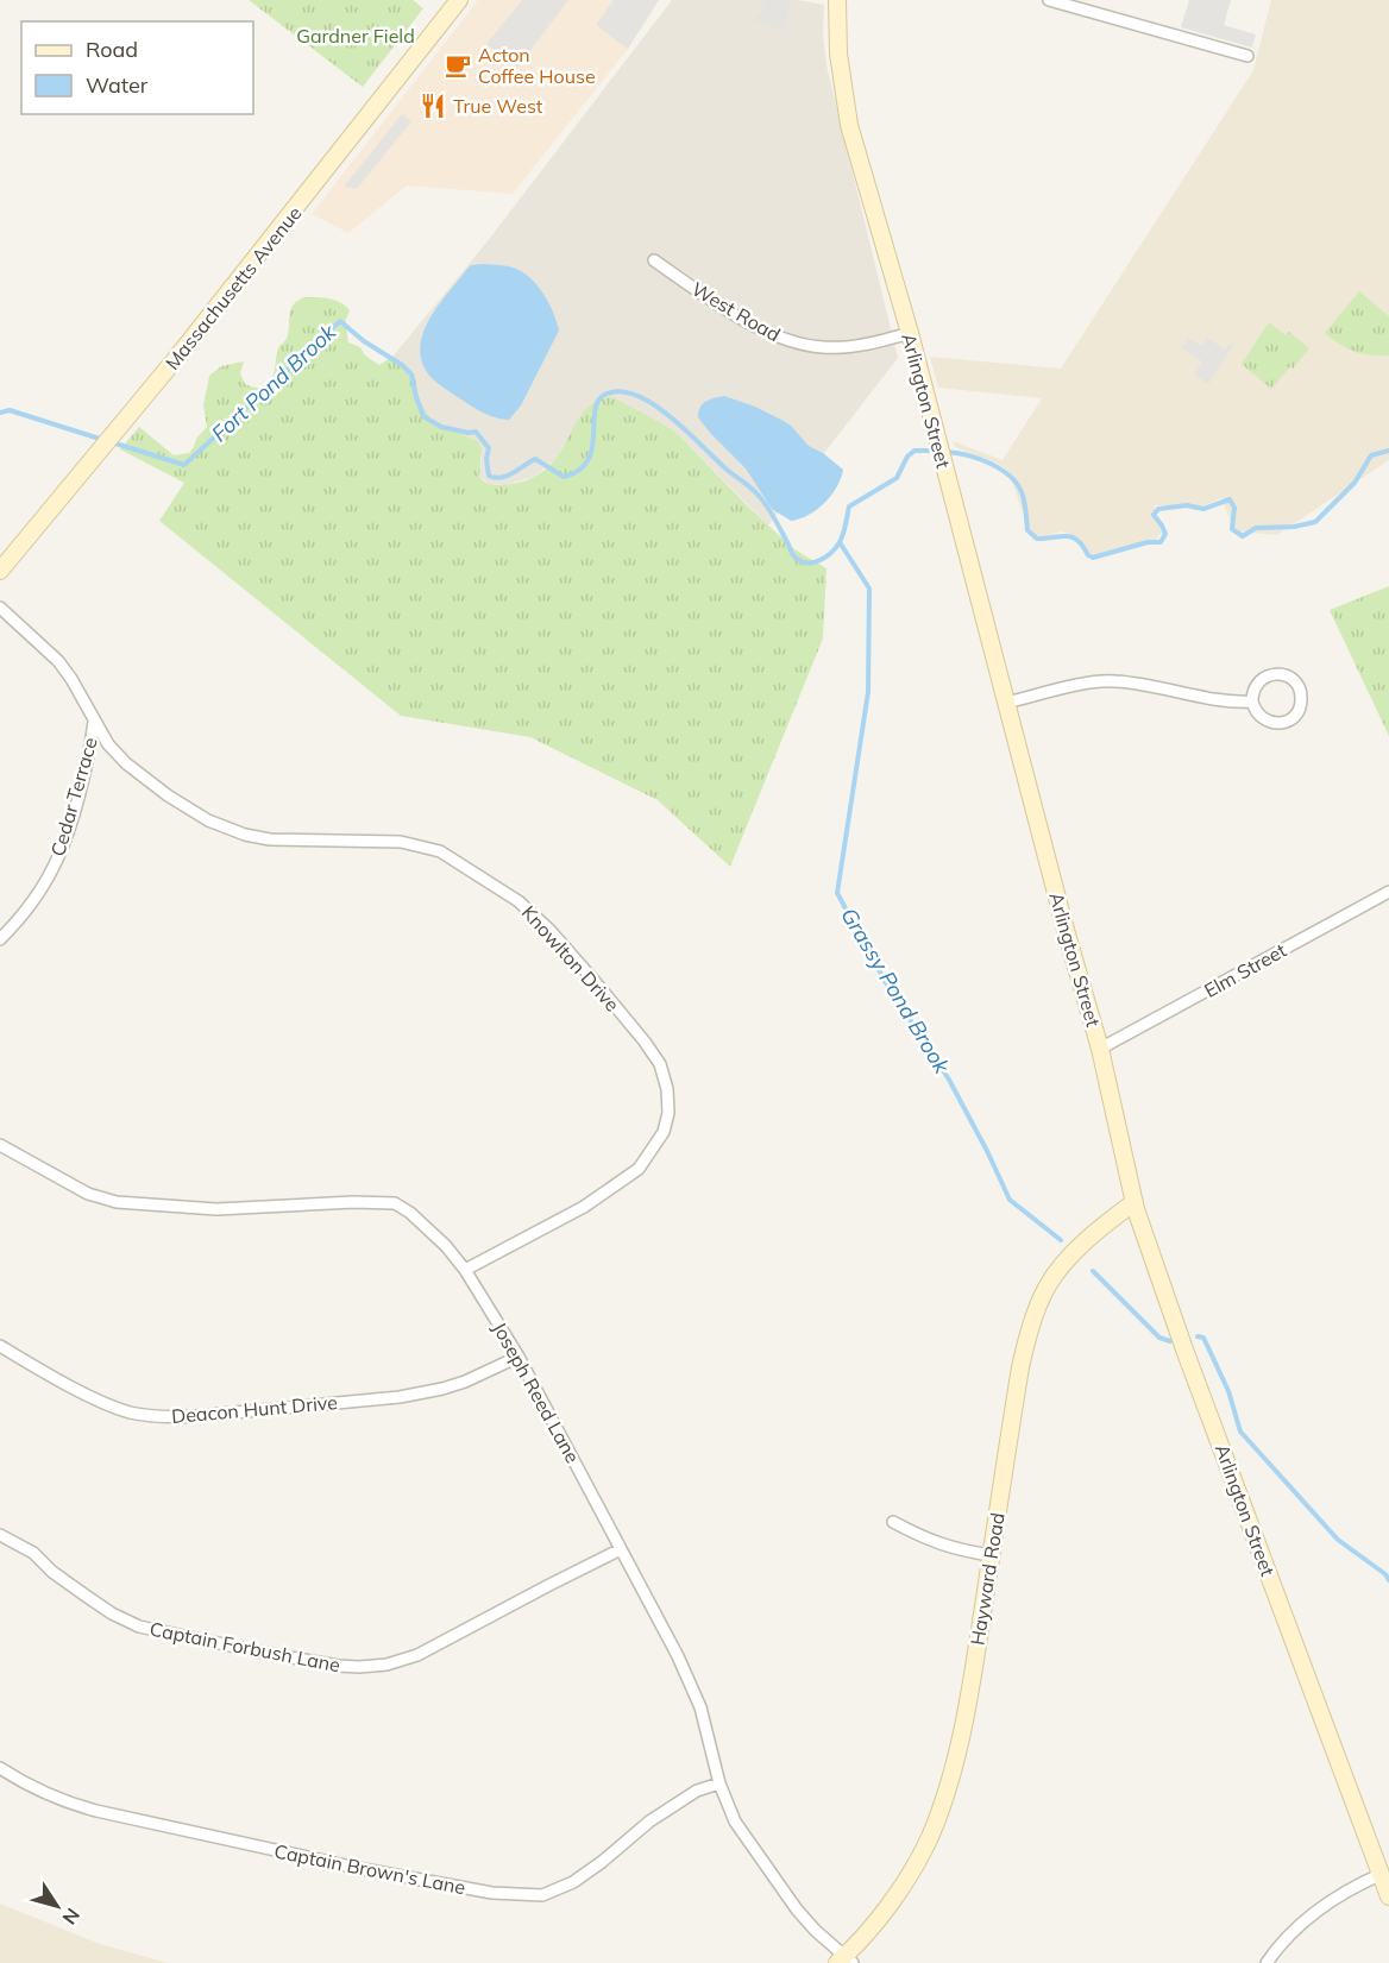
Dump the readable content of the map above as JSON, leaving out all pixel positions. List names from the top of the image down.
{
  "streets": {
    "street": [
      "Massachusetts Avenue",
      "West Road",
      "Arlington Street",
      "Cedar Terrace",
      "Knowlton Drive",
      "Elm Street",
      "Joseph Reed Lane",
      "Deacon Hunt Drive",
      "Hayward Road",
      "Captain Forbush Lane",
      "Captain Brown's Lane"
    ]
  },
  "crossings": [
    ["West Road", "Arlington Street"],
    ["Arlington Street", "Elm Street"],
    ["Arlington Street", "Hayward Road"],
    ["Cedar Terrace", "Knowlton Drive"],
    ["Knowlton Drive", "Joseph Reed Lane"],
    ["Joseph Reed Lane", "Deacon Hunt Drive"],
    ["Joseph Reed Lane", "Hayward Road"],
    ["Joseph Reed Lane", "Captain Forbush Lane"],
    ["Joseph Reed Lane", "Captain Brown's Lane"]
  ],
  "water": ["Fort Pond Brook", "Grassy Pond Brook"],
  "parks": ["Gardner Field"],
  "places": {
    "cafe": ["Acton Coffee House"],
    "restaurant": ["True West"]
  },
  "legend": ["Road", "Water"],
  "north": "bottom right"
}
